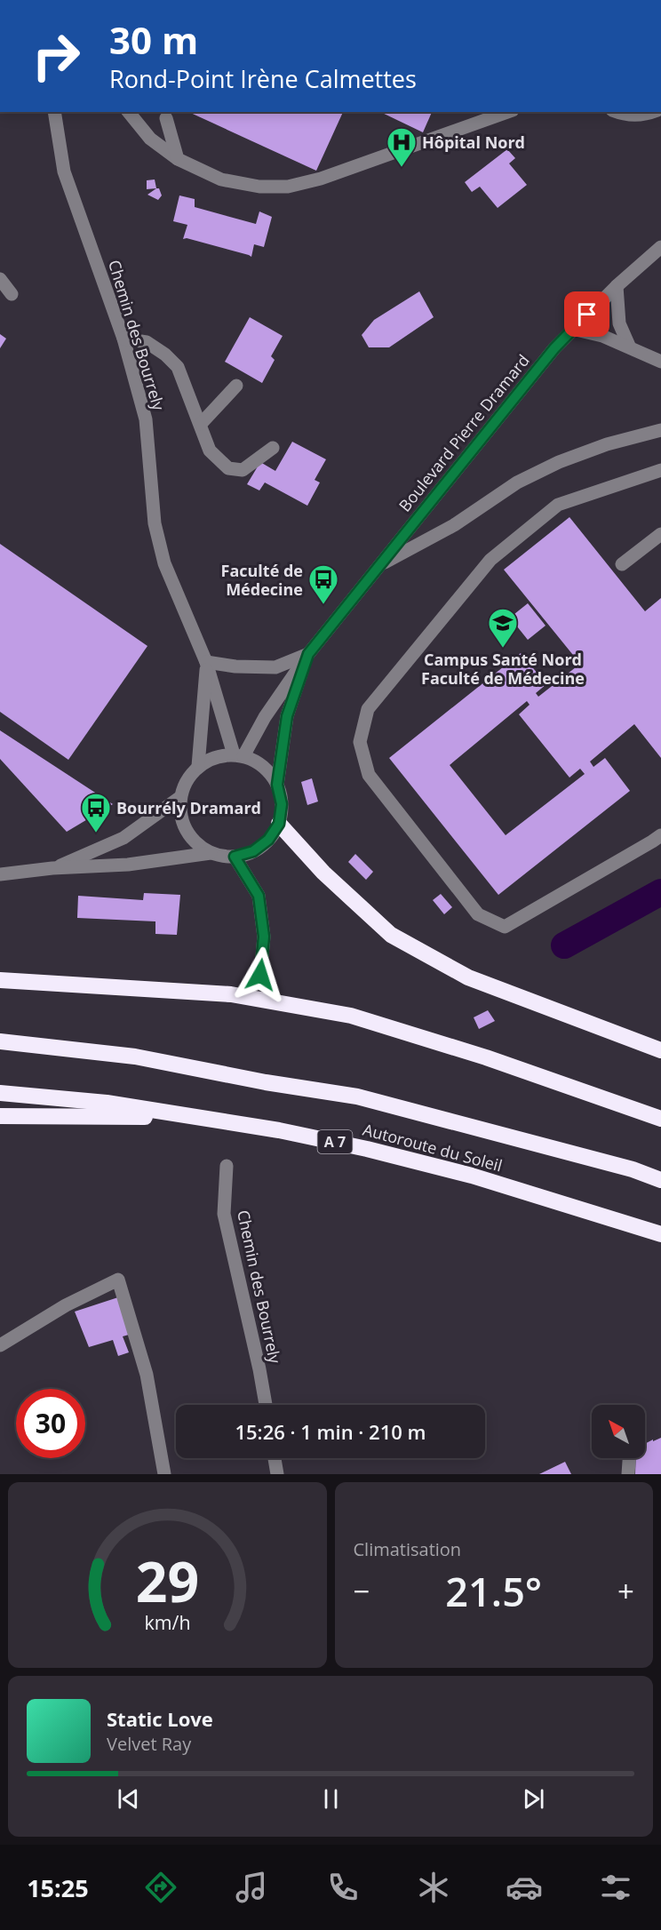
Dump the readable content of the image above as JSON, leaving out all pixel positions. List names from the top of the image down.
{
  "streets": {
    "highway": ["A 7", "Autoroute du Soleil"],
    "street": ["Chemin des Bourrely", "Boulevard Pierre Dramard"]
  },
  "crossings": [
    ["Chemin des Bourrely", "Boulevard Pierre Dramard"]
  ],
  "places": {
    "hospital": ["Hôpital Nord"],
    "bus stop": ["Faculté de Médecine", "Bourrély Dramard"],
    "school or university": ["Campus Santé Nord Faculté de Médecine"]
  },
  "north": "top left",
  "page": {
    "turn": ["30 m", "Rond-Point Irène Calmettes"],
    "limit": "30",
    "trip": "15:26 · 1 min · 210 m",
    "tile": "Climatisation",
    "heat": ["−", "21.5°", "+"],
    "song": ["Static Love", "Velvet Ray"],
    "tabs": "15:25",
    "gauge": ["29", "km/h"]
  }
}
